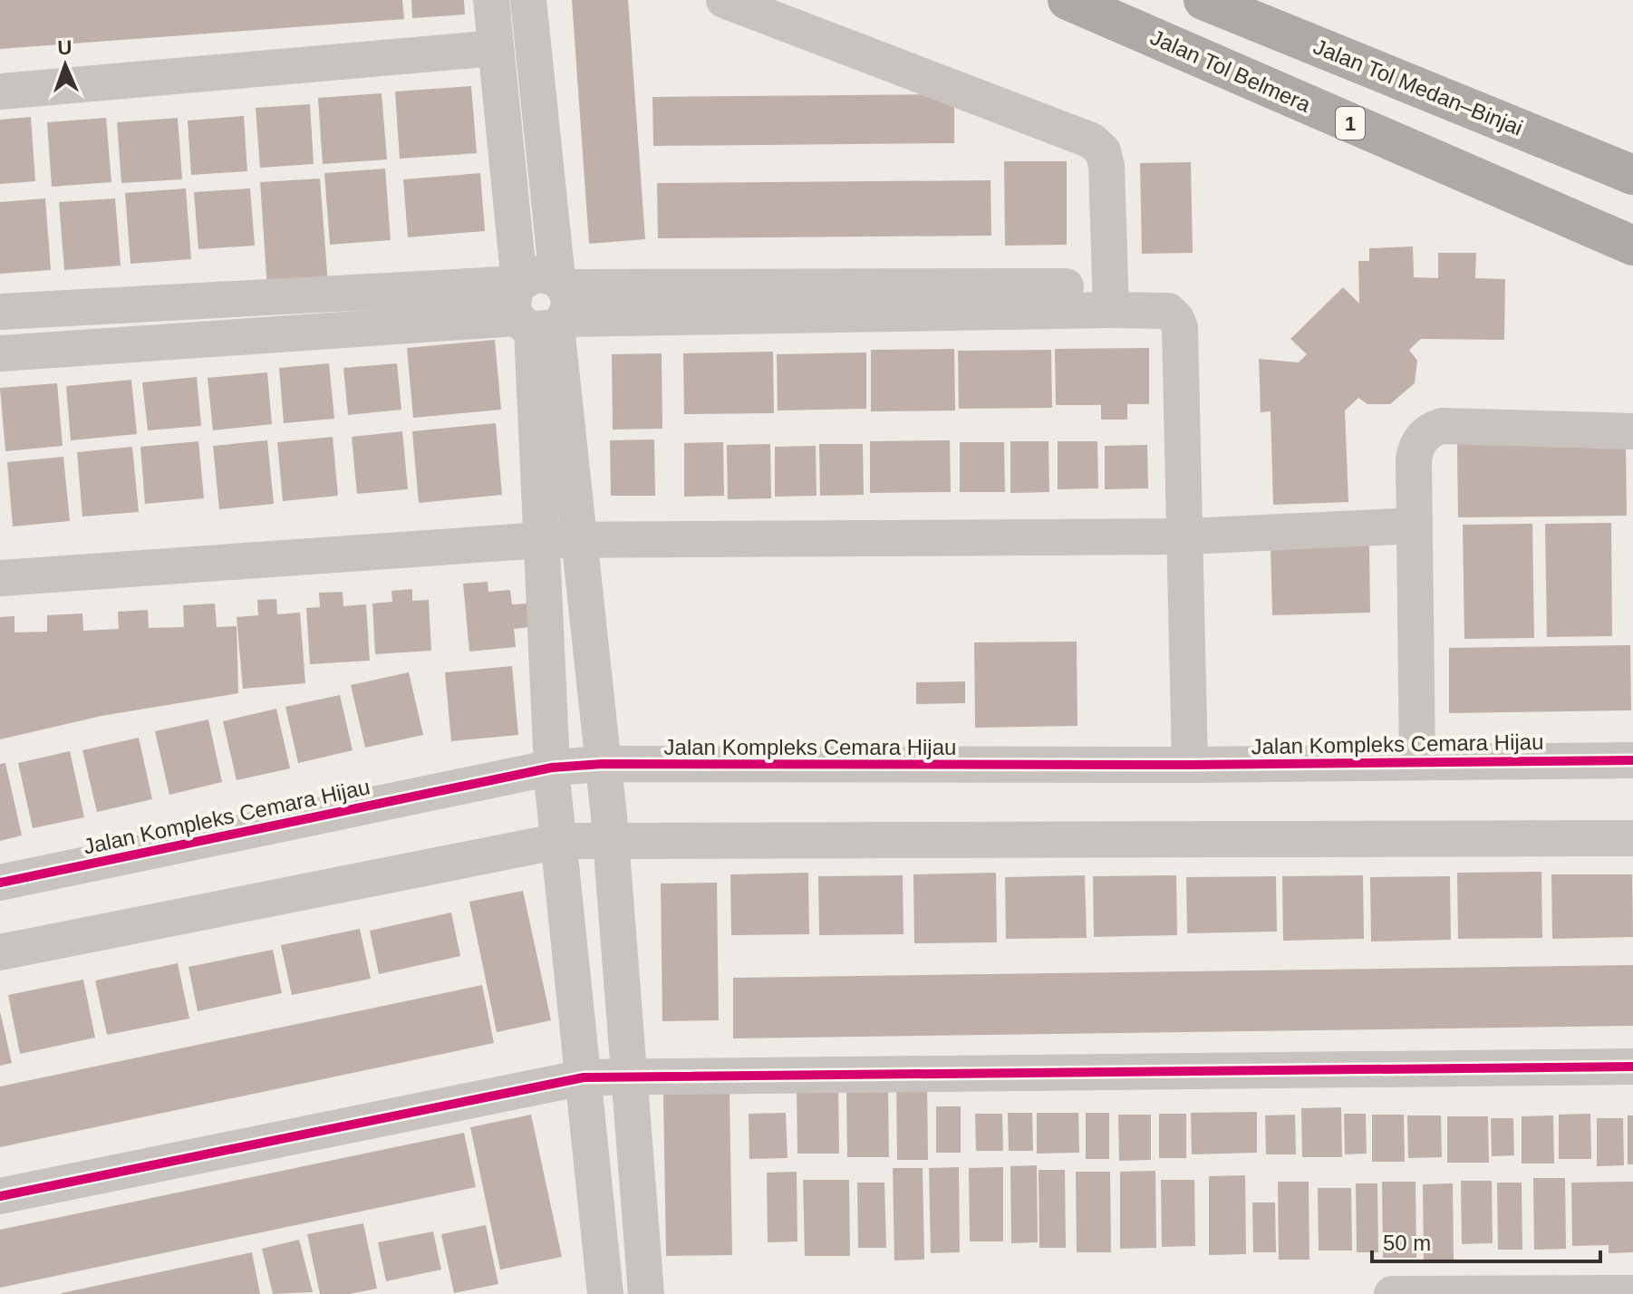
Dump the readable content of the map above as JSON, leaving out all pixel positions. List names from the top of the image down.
{
  "streets": {
    "highway": ["Jalan Tol Belmera", "Jalan Tol Medan–Binjai", "1"],
    "street": ["Jalan Kompleks Cemara Hijau"]
  },
  "scale_bar": "50 m",
  "north": "top"
}
